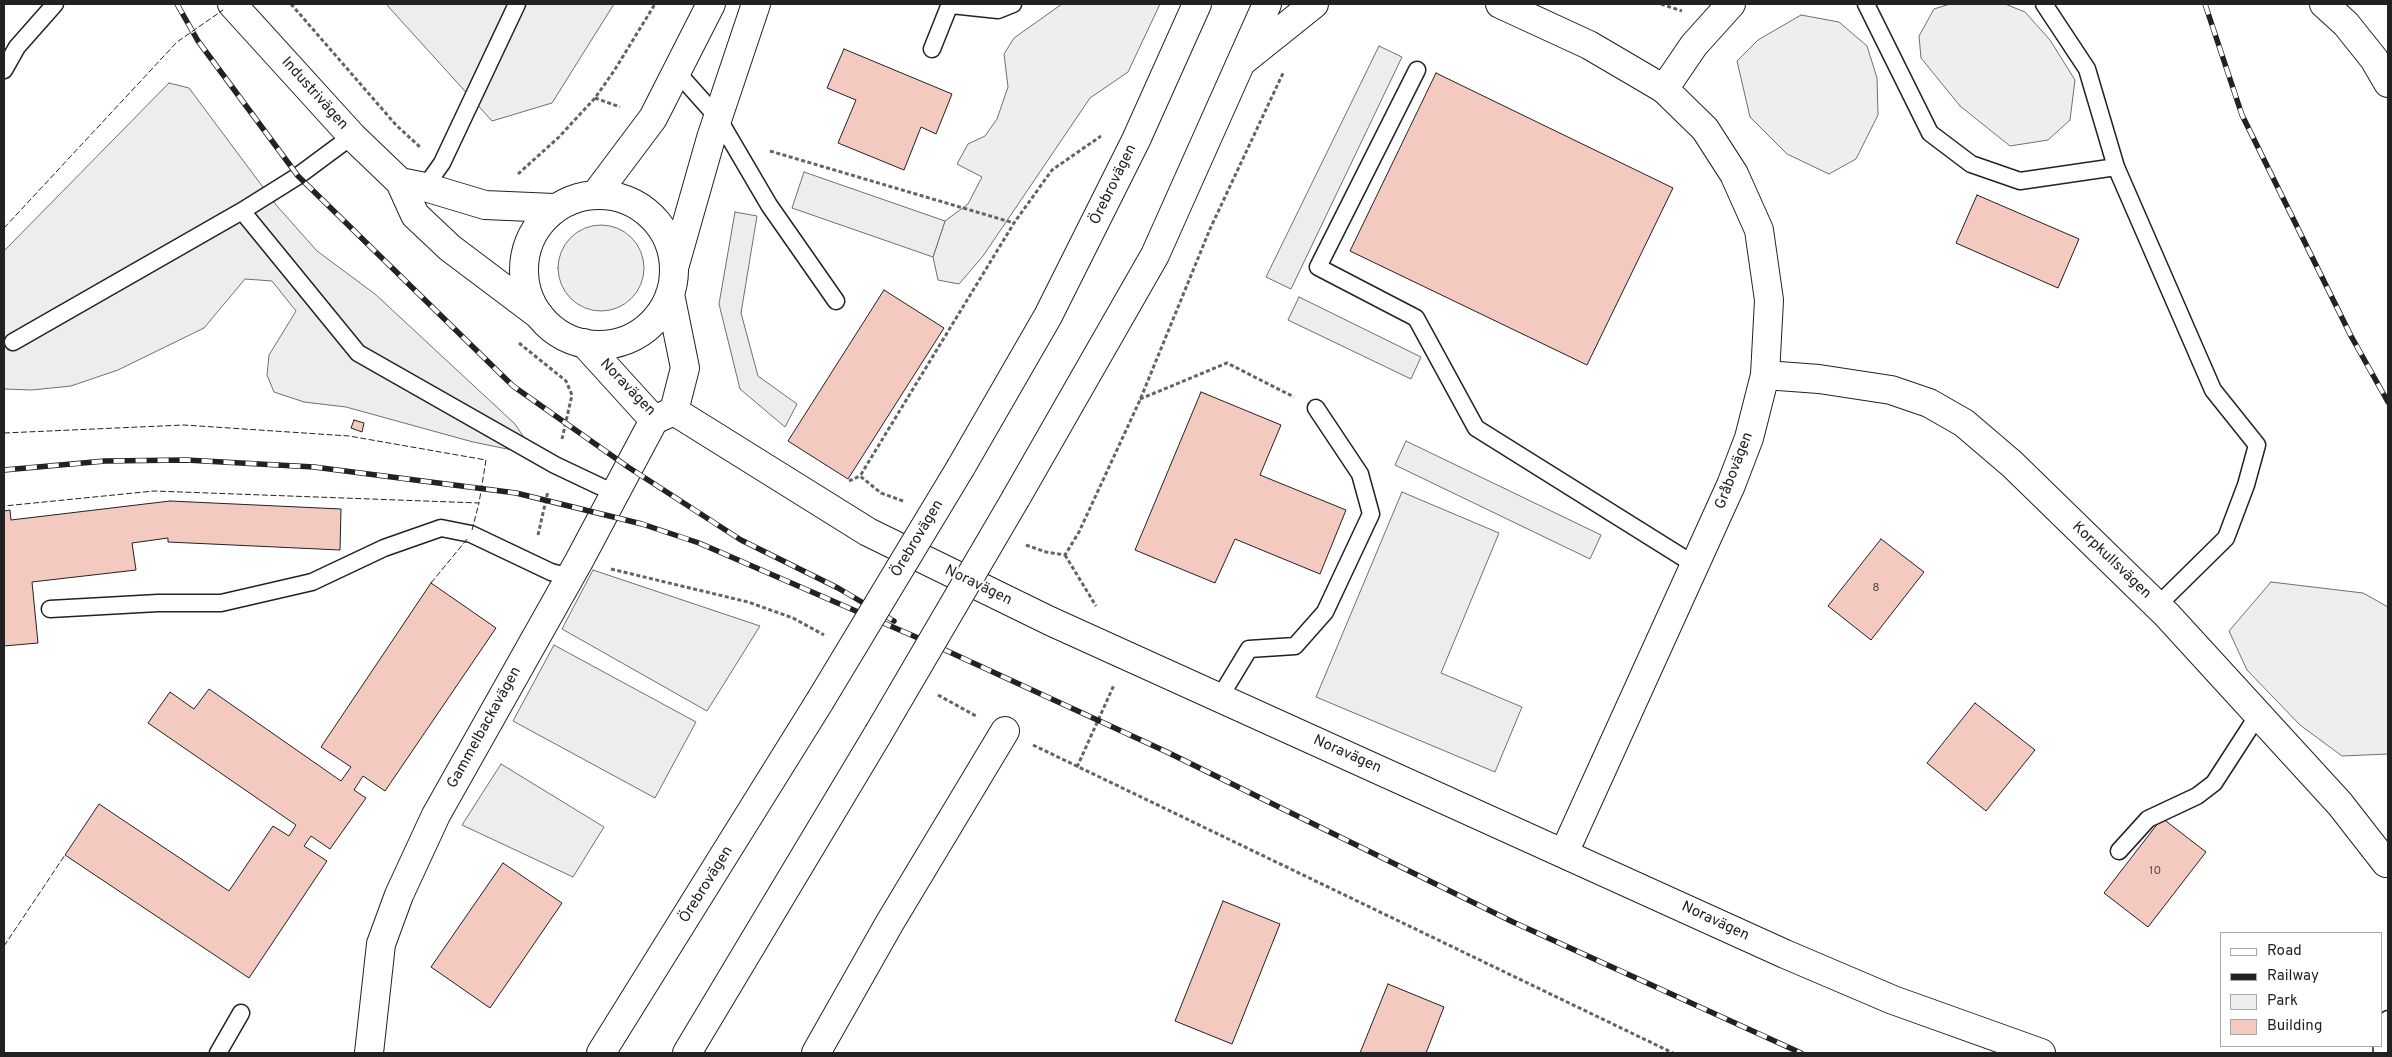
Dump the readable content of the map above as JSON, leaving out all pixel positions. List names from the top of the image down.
{
  "streets": {
    "main road": [
      "Industrivägen",
      "Örebrovägen",
      "Noravägen",
      "Gråbovägen",
      "Korpkullsvägen",
      "Gammelbackavägen"
    ]
  },
  "crossings": [
    ["Industrivägen", "Noravägen"],
    ["Noravägen", "Gråbovägen"],
    ["Noravägen", "Gammelbackavägen"],
    ["Gråbovägen", "Korpkullsvägen"]
  ],
  "house_numbers": ["8", "10"],
  "legend": [
    "Road",
    "Railway",
    "Park",
    "Building"
  ]
}
